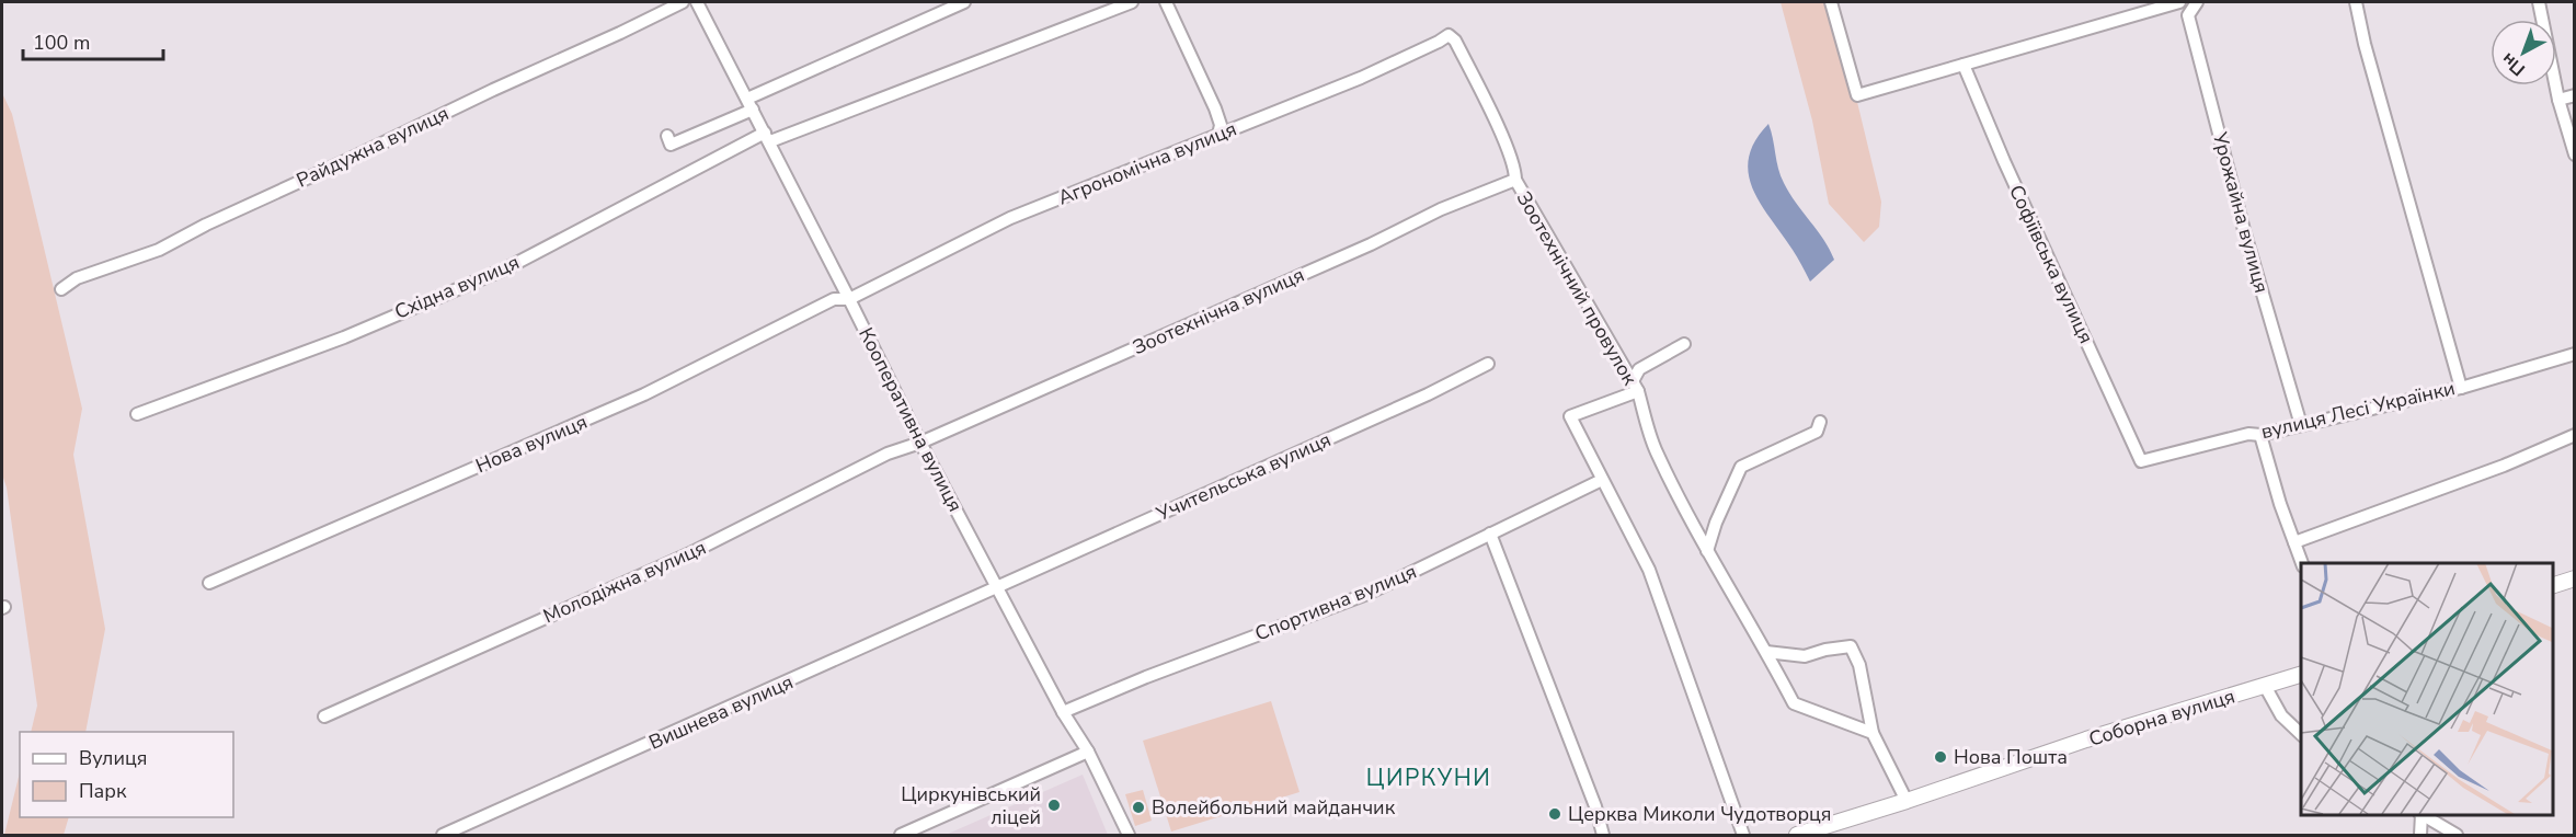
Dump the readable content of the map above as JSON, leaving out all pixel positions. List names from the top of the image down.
{
  "streets": {
    "street": [
      "Райдужна вулиця",
      "Агрономічна вулиця",
      "Урожайна вулиця",
      "Софіївська вулиця",
      "Східна вулиця",
      "Зоотехнічний провулок",
      "Зоотехнічна вулиця",
      "вулиця Лесі Українки",
      "Кооперативна вулиця",
      "Нова вулиця",
      "Учительська вулиця",
      "Молодіжна вулиця",
      "Спортивна вулиця",
      "Вишнева вулиця",
      "Соборна вулиця"
    ]
  },
  "crossings": [
    ["Агрономічна вулиця", "Зоотехнічний провулок"],
    ["Агрономічна вулиця", "Кооперативна вулиця"],
    ["Агрономічна вулиця", "Нова вулиця"],
    ["Урожайна вулиця", "вулиця Лесі Українки"],
    ["Софіївська вулиця", "вулиця Лесі Українки"],
    ["Східна вулиця", "Кооперативна вулиця"],
    ["Зоотехнічний провулок", "Зоотехнічна вулиця"],
    ["Зоотехнічний провулок", "Спортивна вулиця"],
    ["Зоотехнічна вулиця", "Кооперативна вулиця"],
    ["Зоотехнічна вулиця", "Молодіжна вулиця"],
    ["Кооперативна вулиця", "Нова вулиця"],
    ["Кооперативна вулиця", "Учительська вулиця"],
    ["Кооперативна вулиця", "Молодіжна вулиця"],
    ["Кооперативна вулиця", "Спортивна вулиця"],
    ["Кооперативна вулиця", "Вишнева вулиця"],
    ["Учительська вулиця", "Вишнева вулиця"]
  ],
  "districts": ["ЦИРКУНИ"],
  "places": [
    "Нова Пошта",
    "Циркунівський ліцей",
    "Волейбольний майданчик",
    "Церква Миколи Чудотворця"
  ],
  "legend": ["Вулиця", "Парк"],
  "scale_bar": "100 m",
  "north": "bottom left"
}
